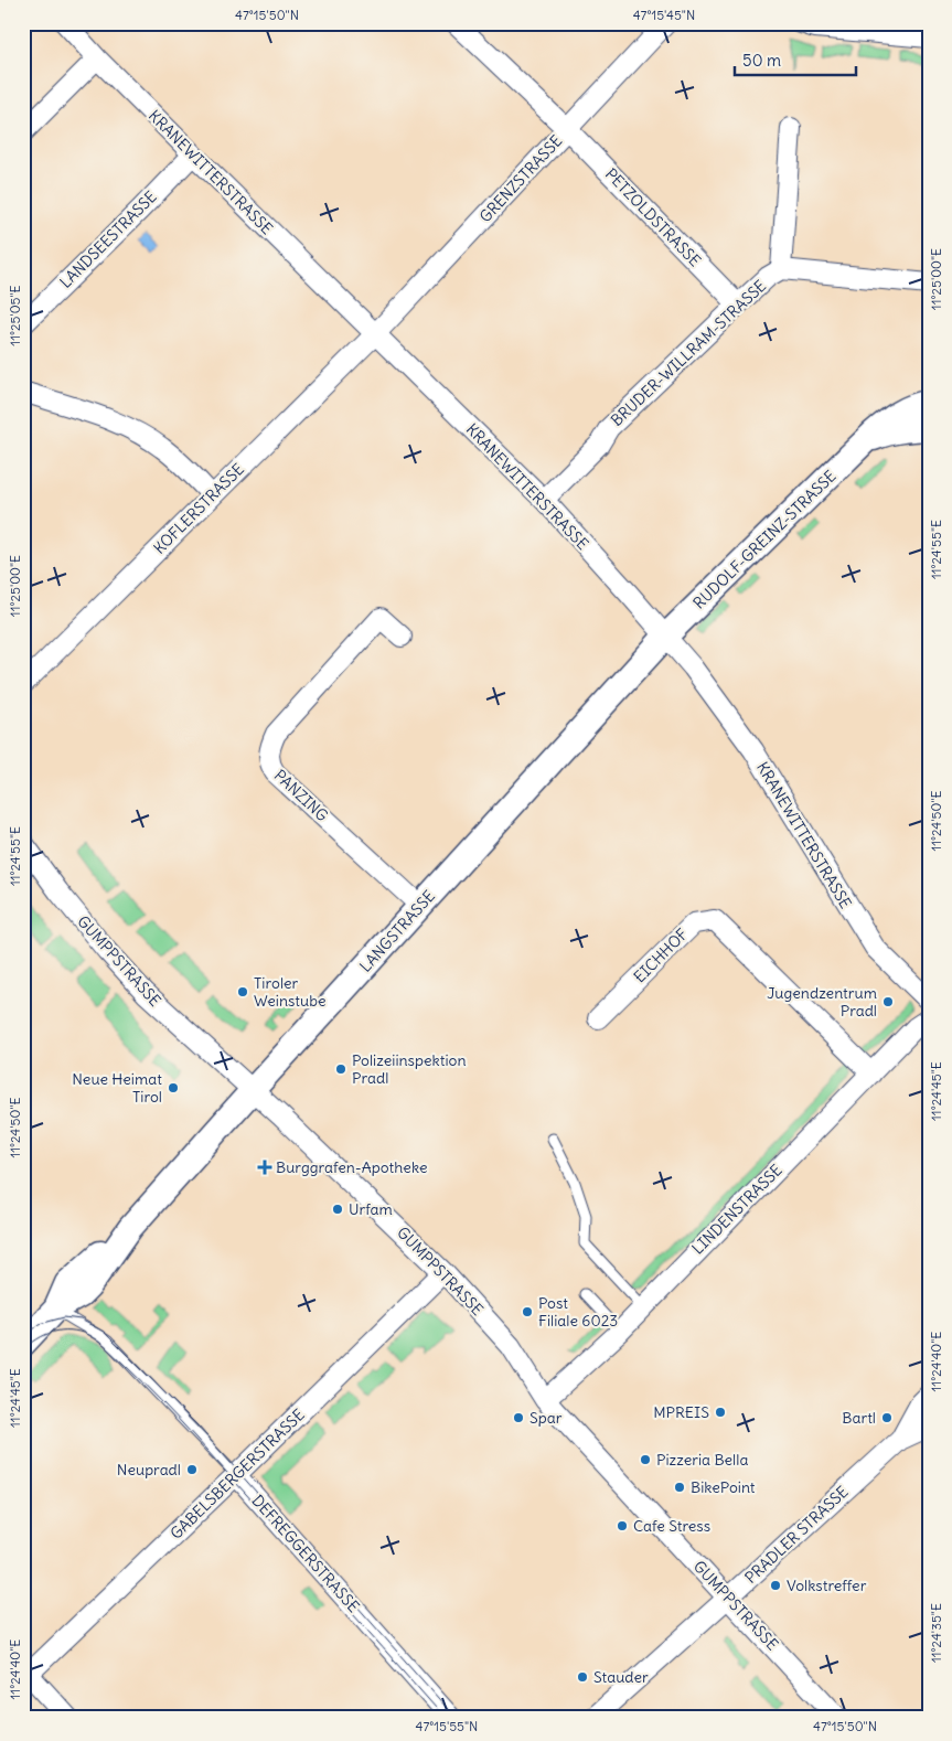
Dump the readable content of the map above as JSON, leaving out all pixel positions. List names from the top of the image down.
{
  "streets": {
    "street": [
      "KRANEWITTERSTRASSE",
      "GRENZSTRASSE",
      "PETZOLDSTRASSE",
      "LANDSEESTRASSE",
      "BRUDER-WILLRAM-STRASSE",
      "KOFLERSTRASSE",
      "RUDOLF-GREINZ-STRASSE",
      "PANZING",
      "LANGSTRASSE",
      "EICHHOF",
      "GUMPPSTRASSE",
      "LINDENSTRASSE",
      "GABELSBERGERSTRASSE",
      "PRADLER STRASSE",
      "DEFREGGERSTRASSE"
    ]
  },
  "crossings": [
    ["KRANEWITTERSTRASSE", "GRENZSTRASSE"],
    ["KRANEWITTERSTRASSE", "LANDSEESTRASSE"],
    ["KRANEWITTERSTRASSE", "BRUDER-WILLRAM-STRASSE"],
    ["KRANEWITTERSTRASSE", "KOFLERSTRASSE"],
    ["KRANEWITTERSTRASSE", "RUDOLF-GREINZ-STRASSE"],
    ["KRANEWITTERSTRASSE", "LANGSTRASSE"],
    ["GRENZSTRASSE", "PETZOLDSTRASSE"],
    ["GRENZSTRASSE", "KOFLERSTRASSE"],
    ["PETZOLDSTRASSE", "BRUDER-WILLRAM-STRASSE"],
    ["RUDOLF-GREINZ-STRASSE", "LANGSTRASSE"],
    ["PANZING", "LANGSTRASSE"],
    ["LANGSTRASSE", "GUMPPSTRASSE"],
    ["LANGSTRASSE", "DEFREGGERSTRASSE"],
    ["EICHHOF", "LINDENSTRASSE"],
    ["GUMPPSTRASSE", "LINDENSTRASSE"],
    ["GUMPPSTRASSE", "GABELSBERGERSTRASSE"],
    ["GUMPPSTRASSE", "PRADLER STRASSE"],
    ["GABELSBERGERSTRASSE", "DEFREGGERSTRASSE"]
  ],
  "places": {
    "other": [
      "Tiroler Weinstube",
      "Jugendzentrum Pradl",
      "Polizeiinspektion Pradl",
      "Neue Heimat Tirol",
      "Urfam",
      "Post Filiale 6023",
      "MPREIS",
      "Spar",
      "Bartl",
      "Pizzeria Bella",
      "Neupradl",
      "BikePoint",
      "Cafe Stress",
      "Volkstreffer",
      "Stauder"
    ],
    "health": ["Burggrafen-Apotheke"]
  },
  "scale_bar": "50 m",
  "coordinates": [
    "47°15'50\"N",
    "47°15'45\"N",
    "11°25'00\"E",
    "11°25'05\"E",
    "11°24'55\"E",
    "11°24'50\"E",
    "11°24'45\"E",
    "11°24'40\"E",
    "11°24'35\"E",
    "47°15'55\"N"
  ]
}
